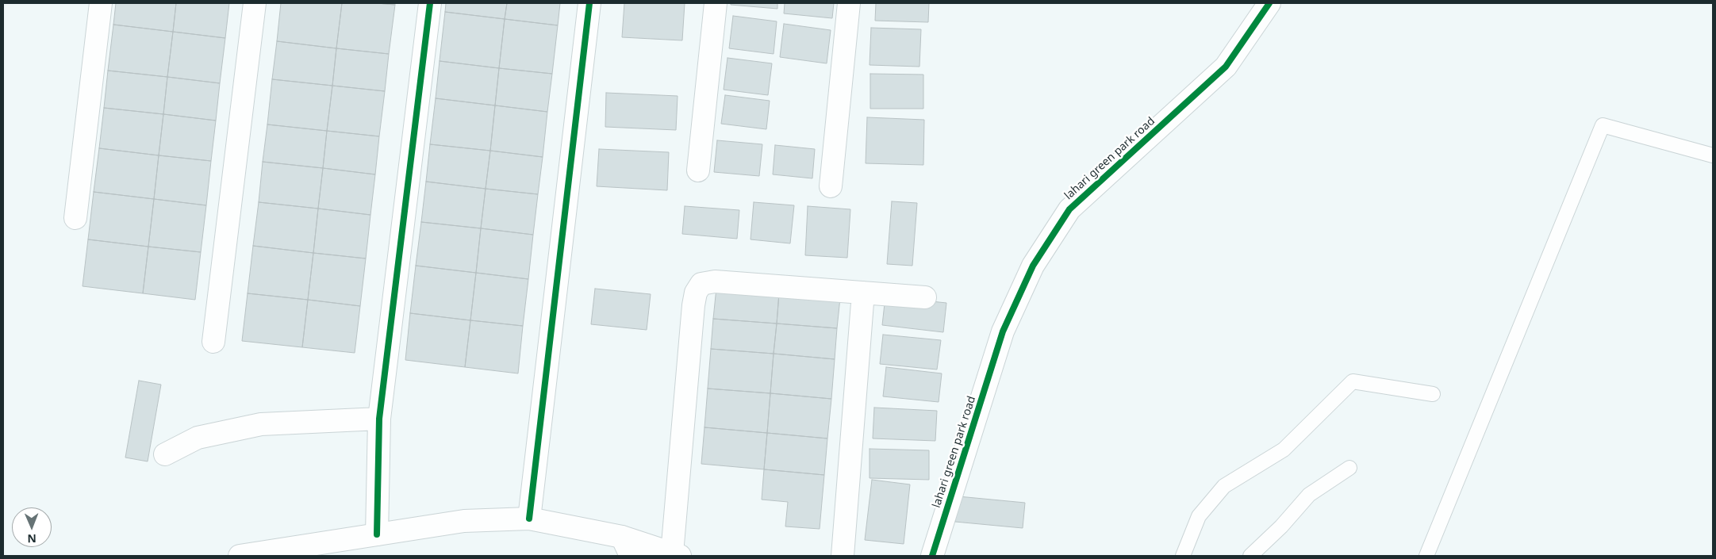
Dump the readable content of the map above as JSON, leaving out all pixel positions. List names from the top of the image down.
{
  "streets": {
    "street": ["lahari green park road"]
  },
  "north": "bottom"
}
